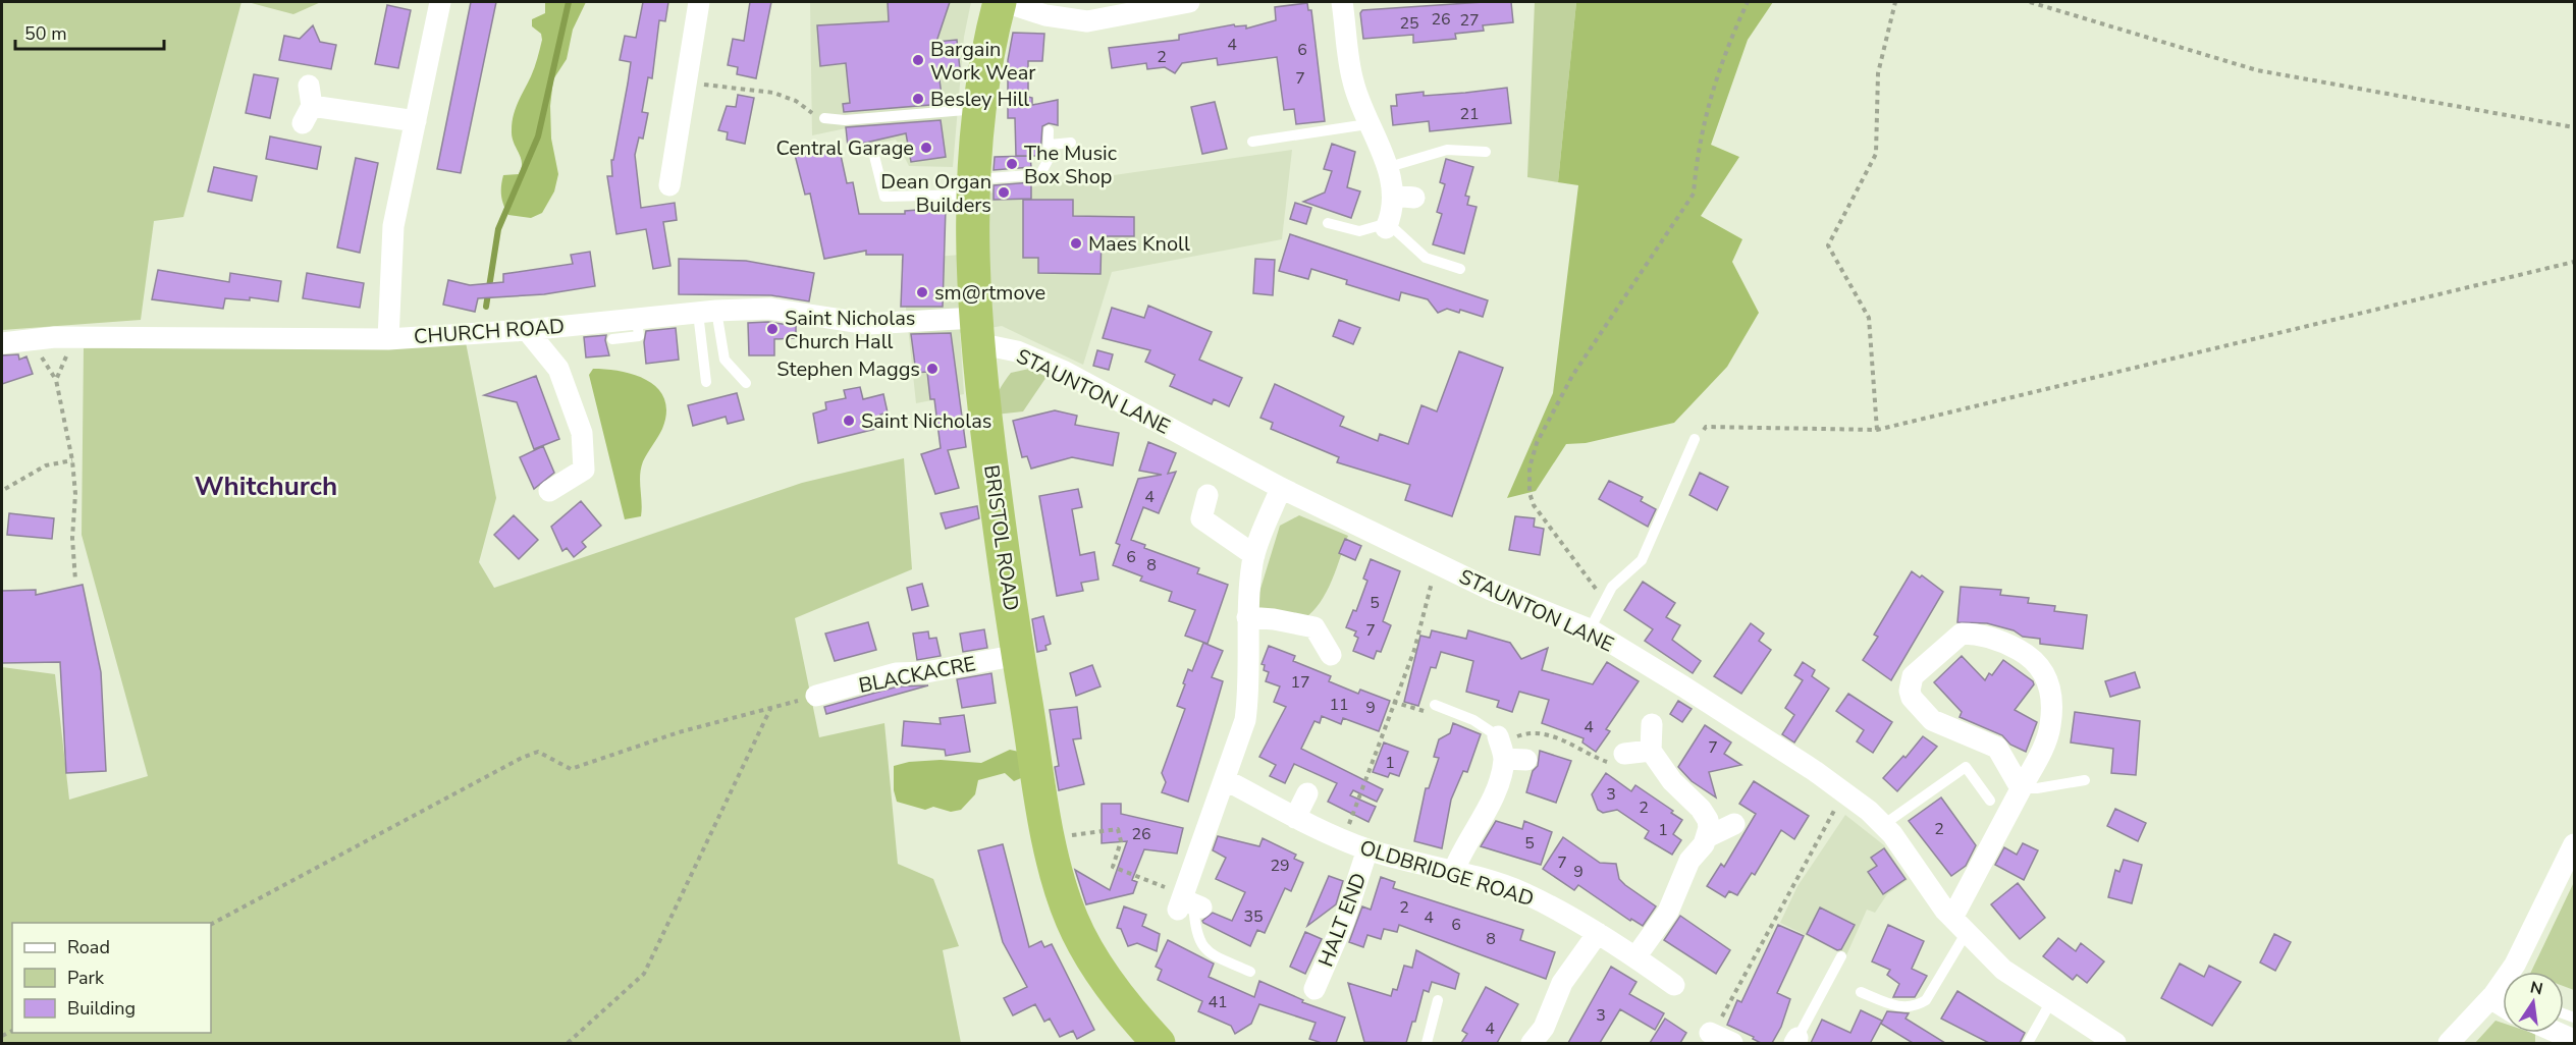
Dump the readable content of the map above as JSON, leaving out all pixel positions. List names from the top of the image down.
{
  "streets": {
    "highway": ["BRISTOL ROAD"],
    "street": [
      "CHURCH ROAD",
      "STAUNTON LANE",
      "BLACKACRE",
      "OLDBRIDGE ROAD",
      "HALT END"
    ]
  },
  "crossings": [
    ["CHURCH ROAD", "STAUNTON LANE"],
    ["CHURCH ROAD", "BRISTOL ROAD"],
    ["STAUNTON LANE", "BRISTOL ROAD"],
    ["BRISTOL ROAD", "BLACKACRE"],
    ["OLDBRIDGE ROAD", "HALT END"]
  ],
  "districts": ["Whitchurch"],
  "places": [
    "Bargain Work Wear",
    "Besley Hill",
    "Central Garage",
    "The Music Box Shop",
    "Dean Organ Builders",
    "Maes Knoll",
    "sm@rtmove",
    "Saint Nicholas Church Hall",
    "Stephen Maggs",
    "Saint Nicholas"
  ],
  "house_numbers": [
    "26",
    "27",
    "25",
    "4",
    "6",
    "2",
    "7",
    "21",
    "4",
    "6",
    "8",
    "5",
    "7",
    "17",
    "11",
    "9",
    "4",
    "7",
    "1",
    "3",
    "2",
    "2",
    "1",
    "26",
    "5",
    "7",
    "29",
    "9",
    "2",
    "35",
    "4",
    "6",
    "8",
    "41",
    "3",
    "4"
  ],
  "legend": ["Road", "Park", "Building"],
  "scale_bar": "50 m",
  "north": "top"
}
